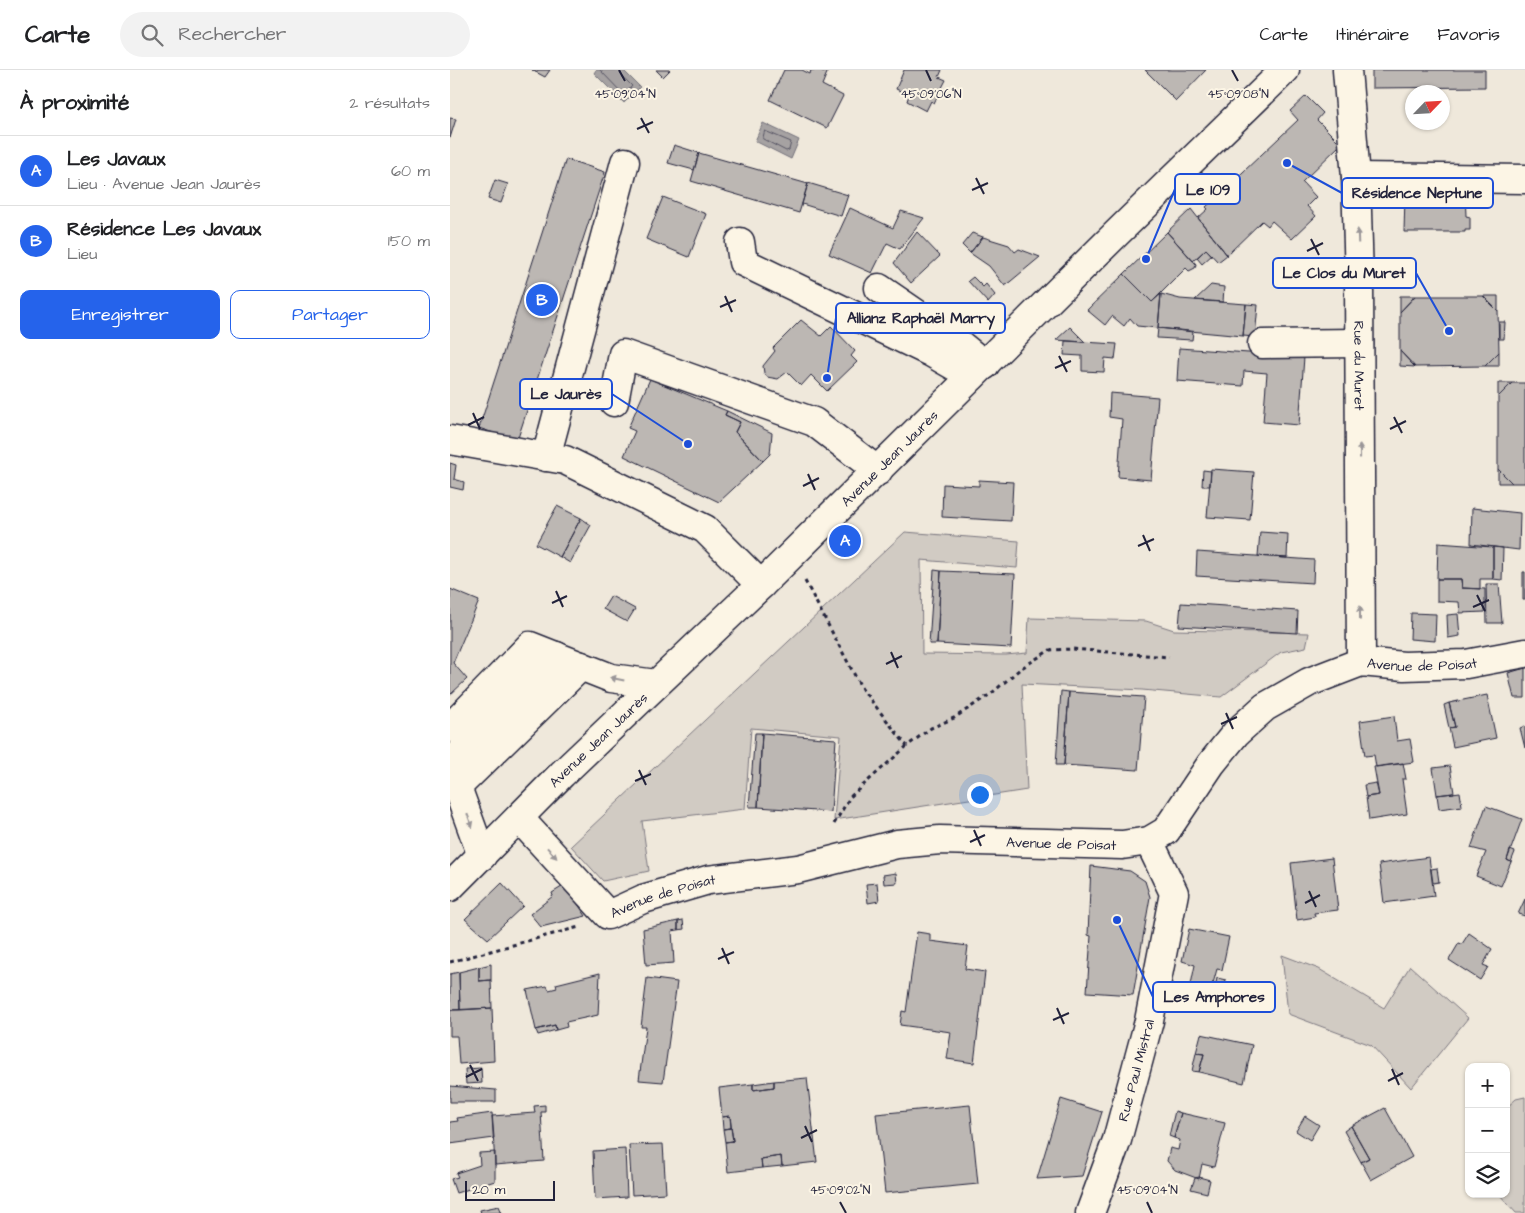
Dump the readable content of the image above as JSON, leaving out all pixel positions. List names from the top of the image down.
{
  "streets": {
    "street": [
      "Rue du Muret",
      "Avenue Jean Jaurès",
      "Avenue de Poisat",
      "Rue Paul Mistral"
    ]
  },
  "crossings": [
    ["Rue du Muret", "Avenue de Poisat"],
    ["Avenue de Poisat", "Rue Paul Mistral"]
  ],
  "one_way": ["Rue du Muret"],
  "places": [
    "Résidence Neptune",
    "Le 109",
    "Le Clos du Muret",
    "Allianz Raphaël Marry",
    "Le Jaurès",
    "Les Amphores"
  ],
  "scale_bar": "20 m",
  "north": "top right",
  "page": {
    "header": "Carte",
    "search": "Rechercher",
    "nav": ["Carte", "Itinéraire", "Favoris"],
    "heading": ["À proximité", "2 résultats"],
    "list": [
      {
        "mark": "A",
        "name": "Les Javaux",
        "note": "Lieu · Avenue Jean Jaurès",
        "value": "60 m"
      },
      {
        "mark": "B",
        "name": "Résidence Les Javaux",
        "note": "Lieu",
        "value": "150 m"
      }
    ],
    "buttons": ["Enregistrer", "Partager"],
    "pins": ["B", "A"],
    "map_buttons": ["+", "−"],
    "scale": "20 m"
  },
  "coordinates": [
    "45°09'04\"N",
    "45°09'06\"N",
    "45°09'08\"N",
    "45°09'02\"N"
  ]
}
